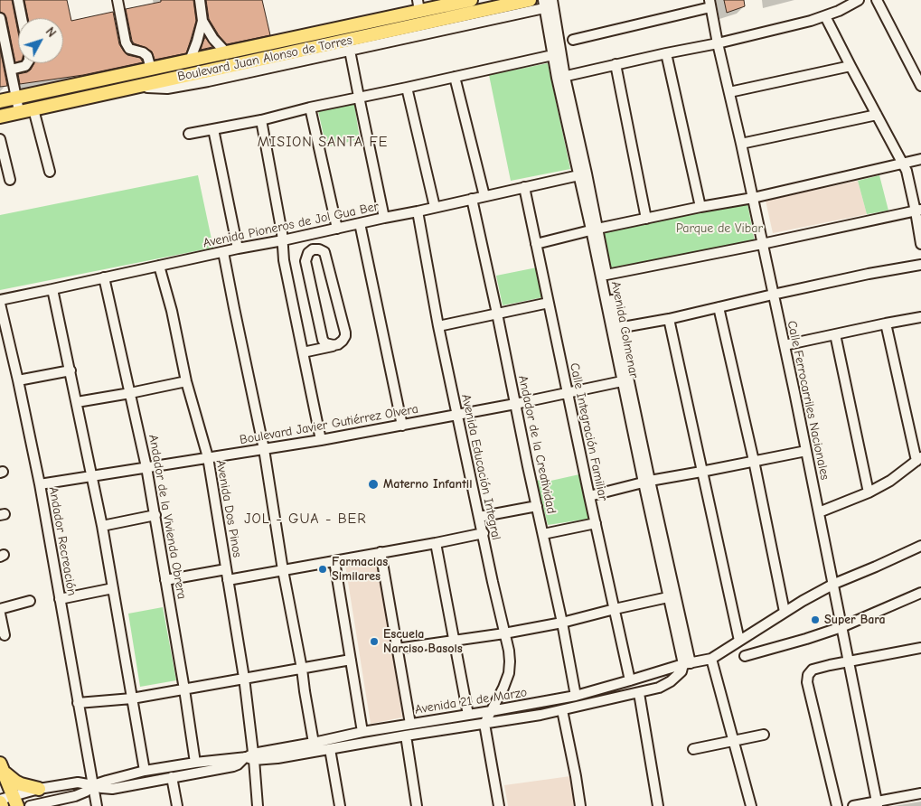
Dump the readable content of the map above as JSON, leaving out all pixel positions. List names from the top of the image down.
{
  "streets": {
    "main road": ["Boulevard Juan Alonso de Torres"],
    "street": [
      "Avenida Pioneros de Jol Gua Ber",
      "Avenida Colmenar",
      "Calle Ferrocarriles Nacionales",
      "Boulevard Javier Gutiérrez Olvera",
      "Calle Integración Familiar",
      "Andador de la Creatividad",
      "Avenida Educación Integral",
      "Avenida Dos Pinos",
      "Andador de la Vivienda Obrera",
      "Andador Recreación",
      "Avenida 21 de Marzo"
    ]
  },
  "crossings": [
    ["Avenida Pioneros de Jol Gua Ber", "Avenida Colmenar"],
    ["Avenida Pioneros de Jol Gua Ber", "Calle Integración Familiar"],
    ["Avenida Pioneros de Jol Gua Ber", "Andador de la Creatividad"],
    ["Avenida Pioneros de Jol Gua Ber", "Avenida Educación Integral"],
    ["Avenida Pioneros de Jol Gua Ber", "Avenida Dos Pinos"],
    ["Avenida Pioneros de Jol Gua Ber", "Andador de la Vivienda Obrera"],
    ["Avenida Colmenar", "Boulevard Javier Gutiérrez Olvera"],
    ["Avenida Colmenar", "Avenida 21 de Marzo"],
    ["Calle Ferrocarriles Nacionales", "Avenida 21 de Marzo"],
    ["Boulevard Javier Gutiérrez Olvera", "Calle Integración Familiar"],
    ["Boulevard Javier Gutiérrez Olvera", "Andador de la Creatividad"],
    ["Boulevard Javier Gutiérrez Olvera", "Avenida Educación Integral"],
    ["Boulevard Javier Gutiérrez Olvera", "Avenida Dos Pinos"],
    ["Boulevard Javier Gutiérrez Olvera", "Andador de la Vivienda Obrera"],
    ["Boulevard Javier Gutiérrez Olvera", "Andador Recreación"],
    ["Calle Integración Familiar", "Avenida 21 de Marzo"],
    ["Andador de la Creatividad", "Avenida 21 de Marzo"],
    ["Avenida Educación Integral", "Avenida 21 de Marzo"],
    ["Avenida Dos Pinos", "Avenida 21 de Marzo"],
    ["Andador de la Vivienda Obrera", "Avenida 21 de Marzo"],
    ["Andador Recreación", "Avenida 21 de Marzo"]
  ],
  "districts": ["MISION SANTA FE", "JOL - GUA - BER"],
  "parks": ["Parque de Vibar"],
  "places": [
    "Materno Infantil",
    "Farmacias Similares",
    "Super Bara",
    "Escuela Narciso Basols"
  ],
  "north": "top right"
}
